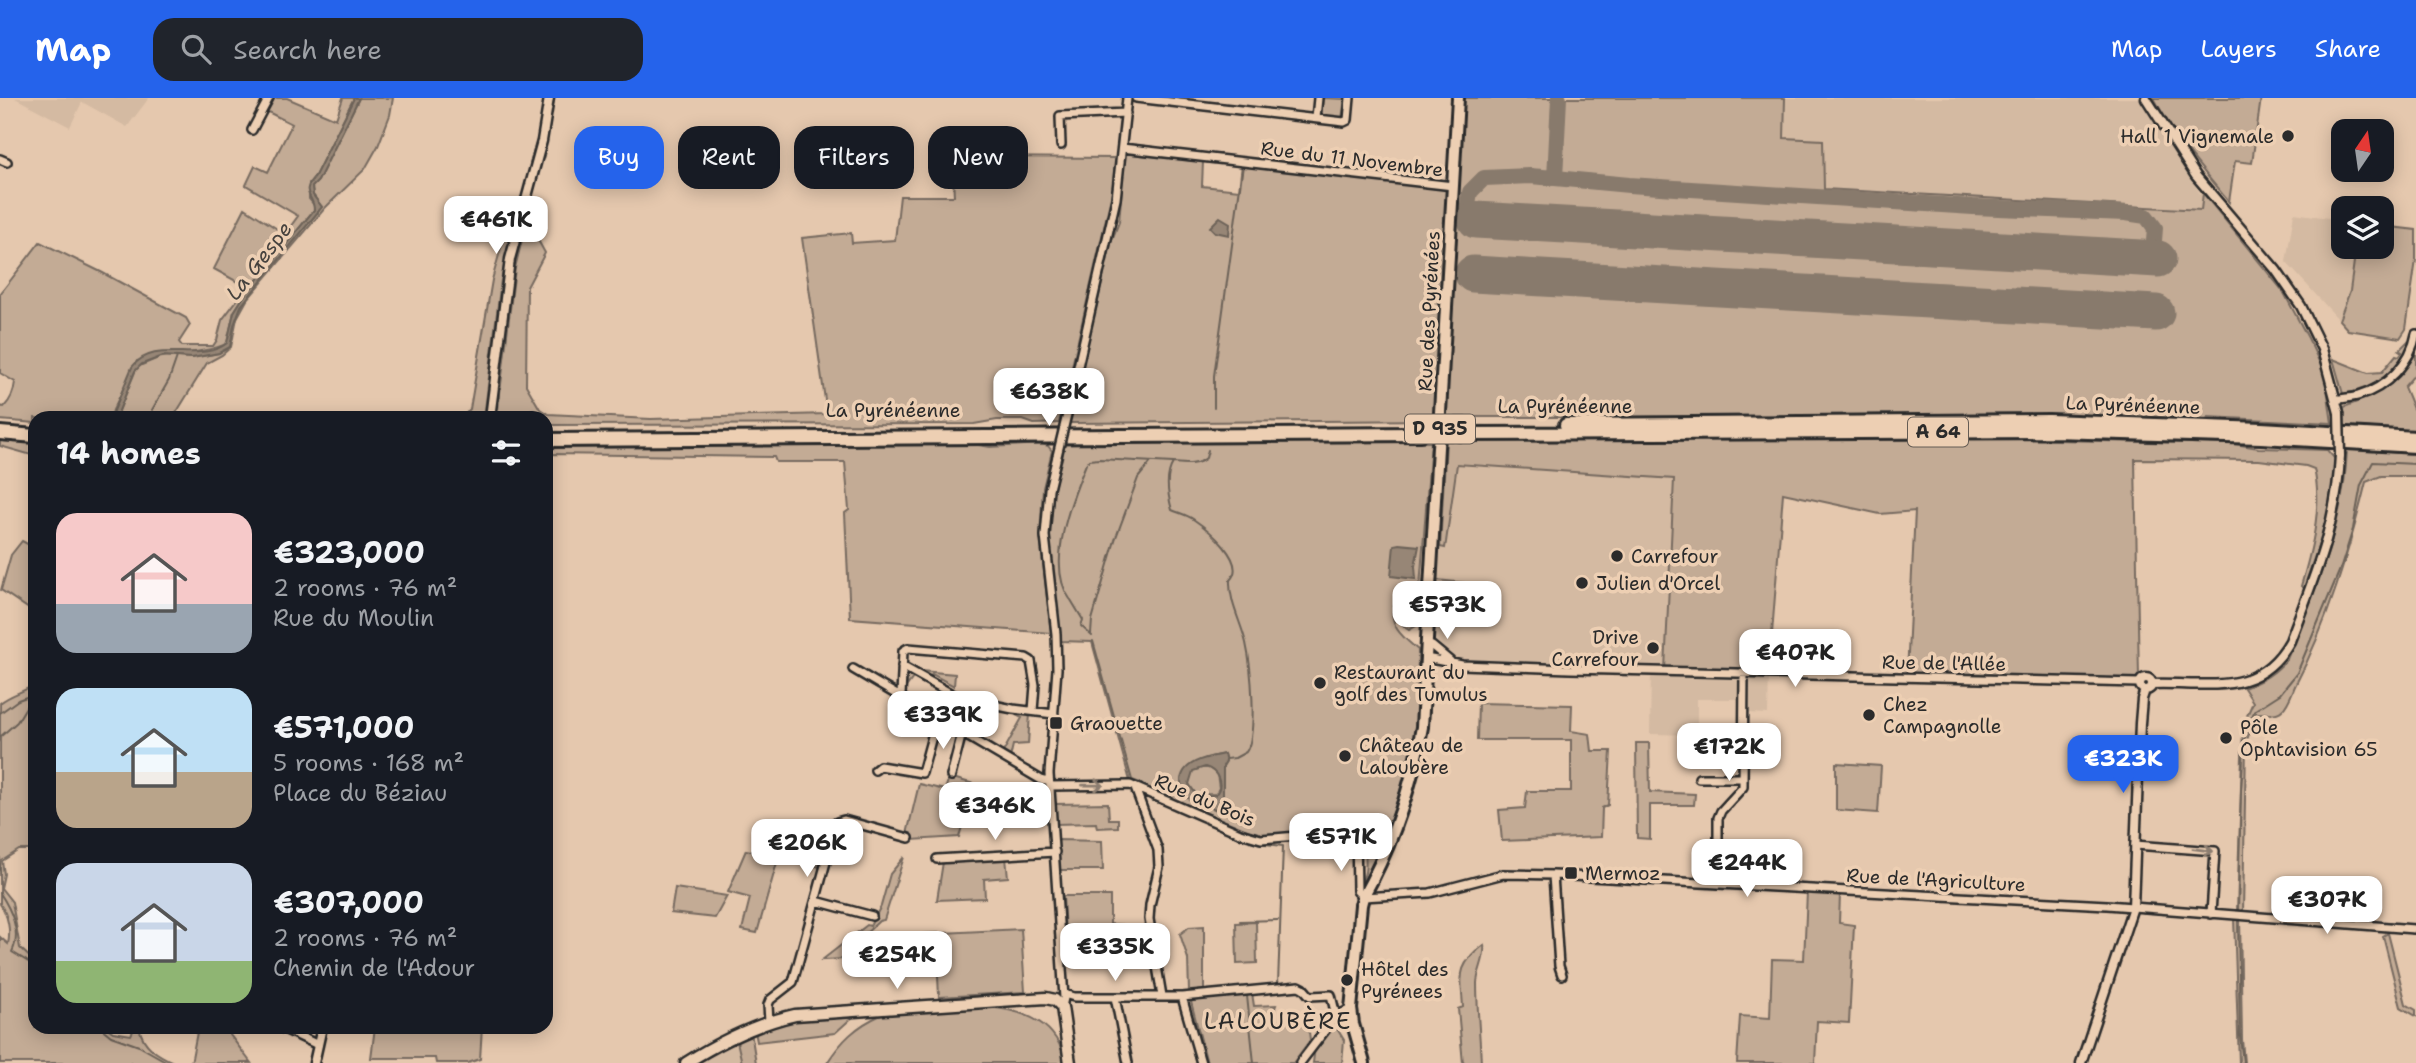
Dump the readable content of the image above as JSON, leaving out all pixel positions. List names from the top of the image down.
{
  "streets": {
    "highway": ["La Pyrénéenne", "A 64"],
    "main road": ["Rue des Pyrénées", "D 935"],
    "street": [
      "Rue du 11 Novembre",
      "Rue de l'Allée",
      "Rue du Bois",
      "Rue de l'Agriculture"
    ]
  },
  "crossings": [
    ["Rue du 11 Novembre", "Rue des Pyrénées"],
    ["Rue des Pyrénées", "D 935"],
    ["Rue des Pyrénées", "Rue de l'Allée"],
    ["D 935", "Rue de l'Allée"],
    ["D 935", "Rue du Bois"],
    ["D 935", "Rue de l'Agriculture"]
  ],
  "districts": ["LALOUBÈRE"],
  "water": ["La Gespe"],
  "places": {
    "other": [
      "Hall 1 Vignemale",
      "Carrefour",
      "Julien d'Orcel",
      "Drive Carrefour",
      "Restaurant du golf des Tumulus",
      "Chez Campagnolle",
      "Pôle Ophtavision 65",
      "Château de Laloubère",
      "Hôtel des Pyrénees"
    ],
    "transit": ["Graouette", "Mermoz"]
  },
  "north": "top",
  "page": {
    "header": "Map",
    "search": "Search here",
    "nav": ["Map", "Layers", "Share"],
    "chip": [
      "Buy",
      "Rent",
      "Filters",
      "New"
    ],
    "price": [
      "€461K",
      "€638K",
      "€573K",
      "€407K",
      "€339K",
      "€172K",
      "€323K",
      "€346K",
      "€571K",
      "€206K",
      "€244K",
      "€307K",
      "€335K",
      "€254K"
    ],
    "heading": "14 homes",
    "list": [
      {
        "name": "€323,000",
        "note": "2 rooms · 76 m² · Rue du Moulin"
      },
      {
        "name": "€571,000",
        "note": "5 rooms · 168 m² · Place du Béziau"
      },
      {
        "name": "€307,000",
        "note": "2 rooms · 76 m² · Chemin de l'Adour"
      }
    ]
  }
}
